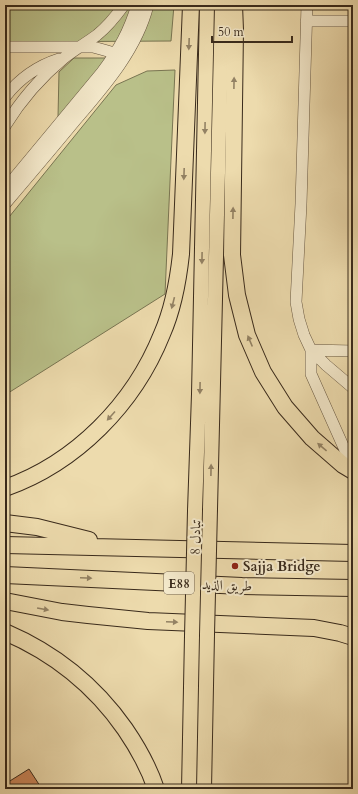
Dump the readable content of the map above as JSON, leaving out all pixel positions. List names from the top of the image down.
{
  "streets": {
    "highway": ["E88", "طريق الذيد"],
    "main road": ["تبادل 8"]
  },
  "places": ["Sajja Bridge"],
  "scale_bar": "50 m"
}
